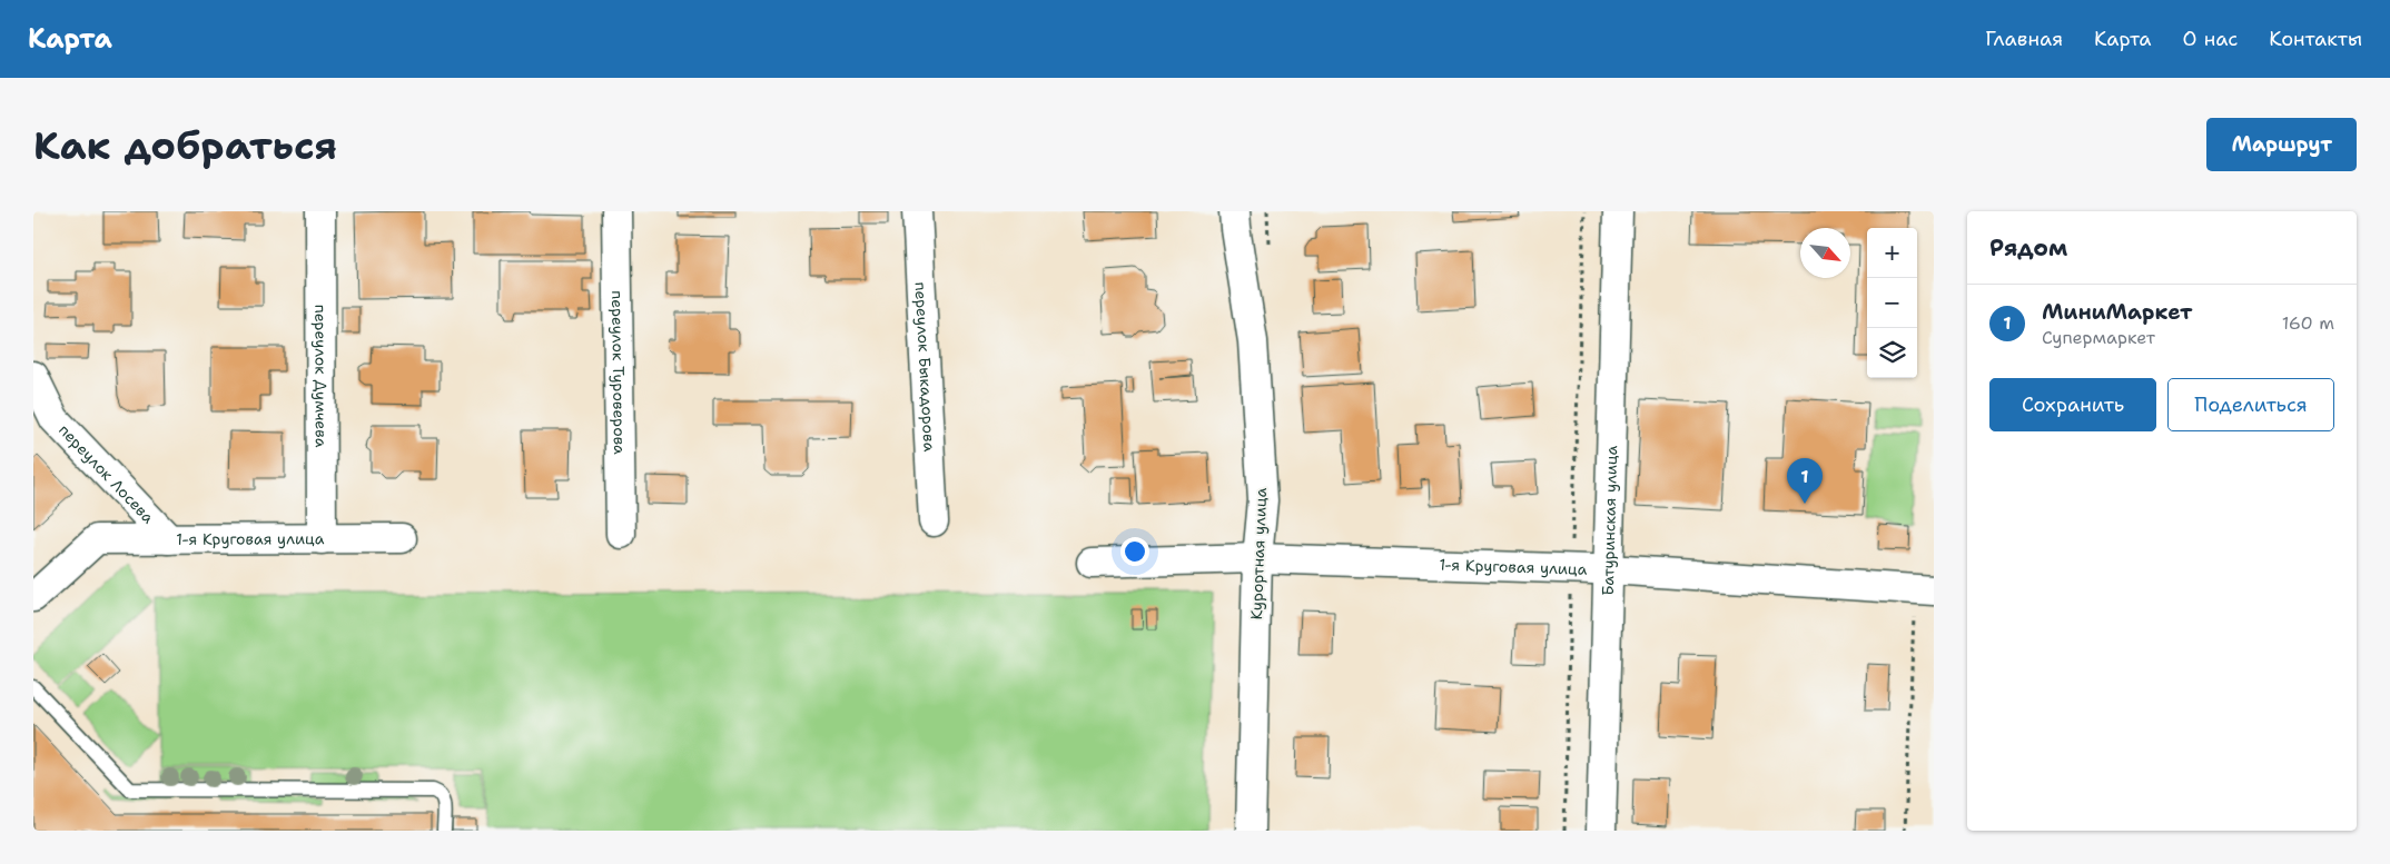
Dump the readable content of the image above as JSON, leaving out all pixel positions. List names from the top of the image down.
{
  "streets": {
    "street": [
      "переулок Быкадорова",
      "переулок Туроверова",
      "переулок Думчева",
      "переулок Лосева",
      "Батуринская улица",
      "1-я Круговая улица",
      "Курортная улица"
    ]
  },
  "crossings": [
    ["переулок Думчева", "1-я Круговая улица"],
    ["переулок Лосева", "1-я Круговая улица"],
    ["Батуринская улица", "1-я Круговая улица"],
    ["1-я Круговая улица", "Курортная улица"]
  ],
  "north": "bottom right",
  "page": {
    "header": "Карта",
    "nav": [
      "Главная",
      "Карта",
      "О нас",
      "Контакты"
    ],
    "buttons": [
      "Маршрут",
      ["Сохранить", "Поделиться"]
    ],
    "title": "Как добраться",
    "heading": "Рядом",
    "map_buttons": ["+", "−"],
    "list": [
      {
        "mark": "1",
        "name": "МиниМаркет",
        "note": "Супермаркет",
        "value": "160 m"
      }
    ],
    "pins": "1"
  }
}
